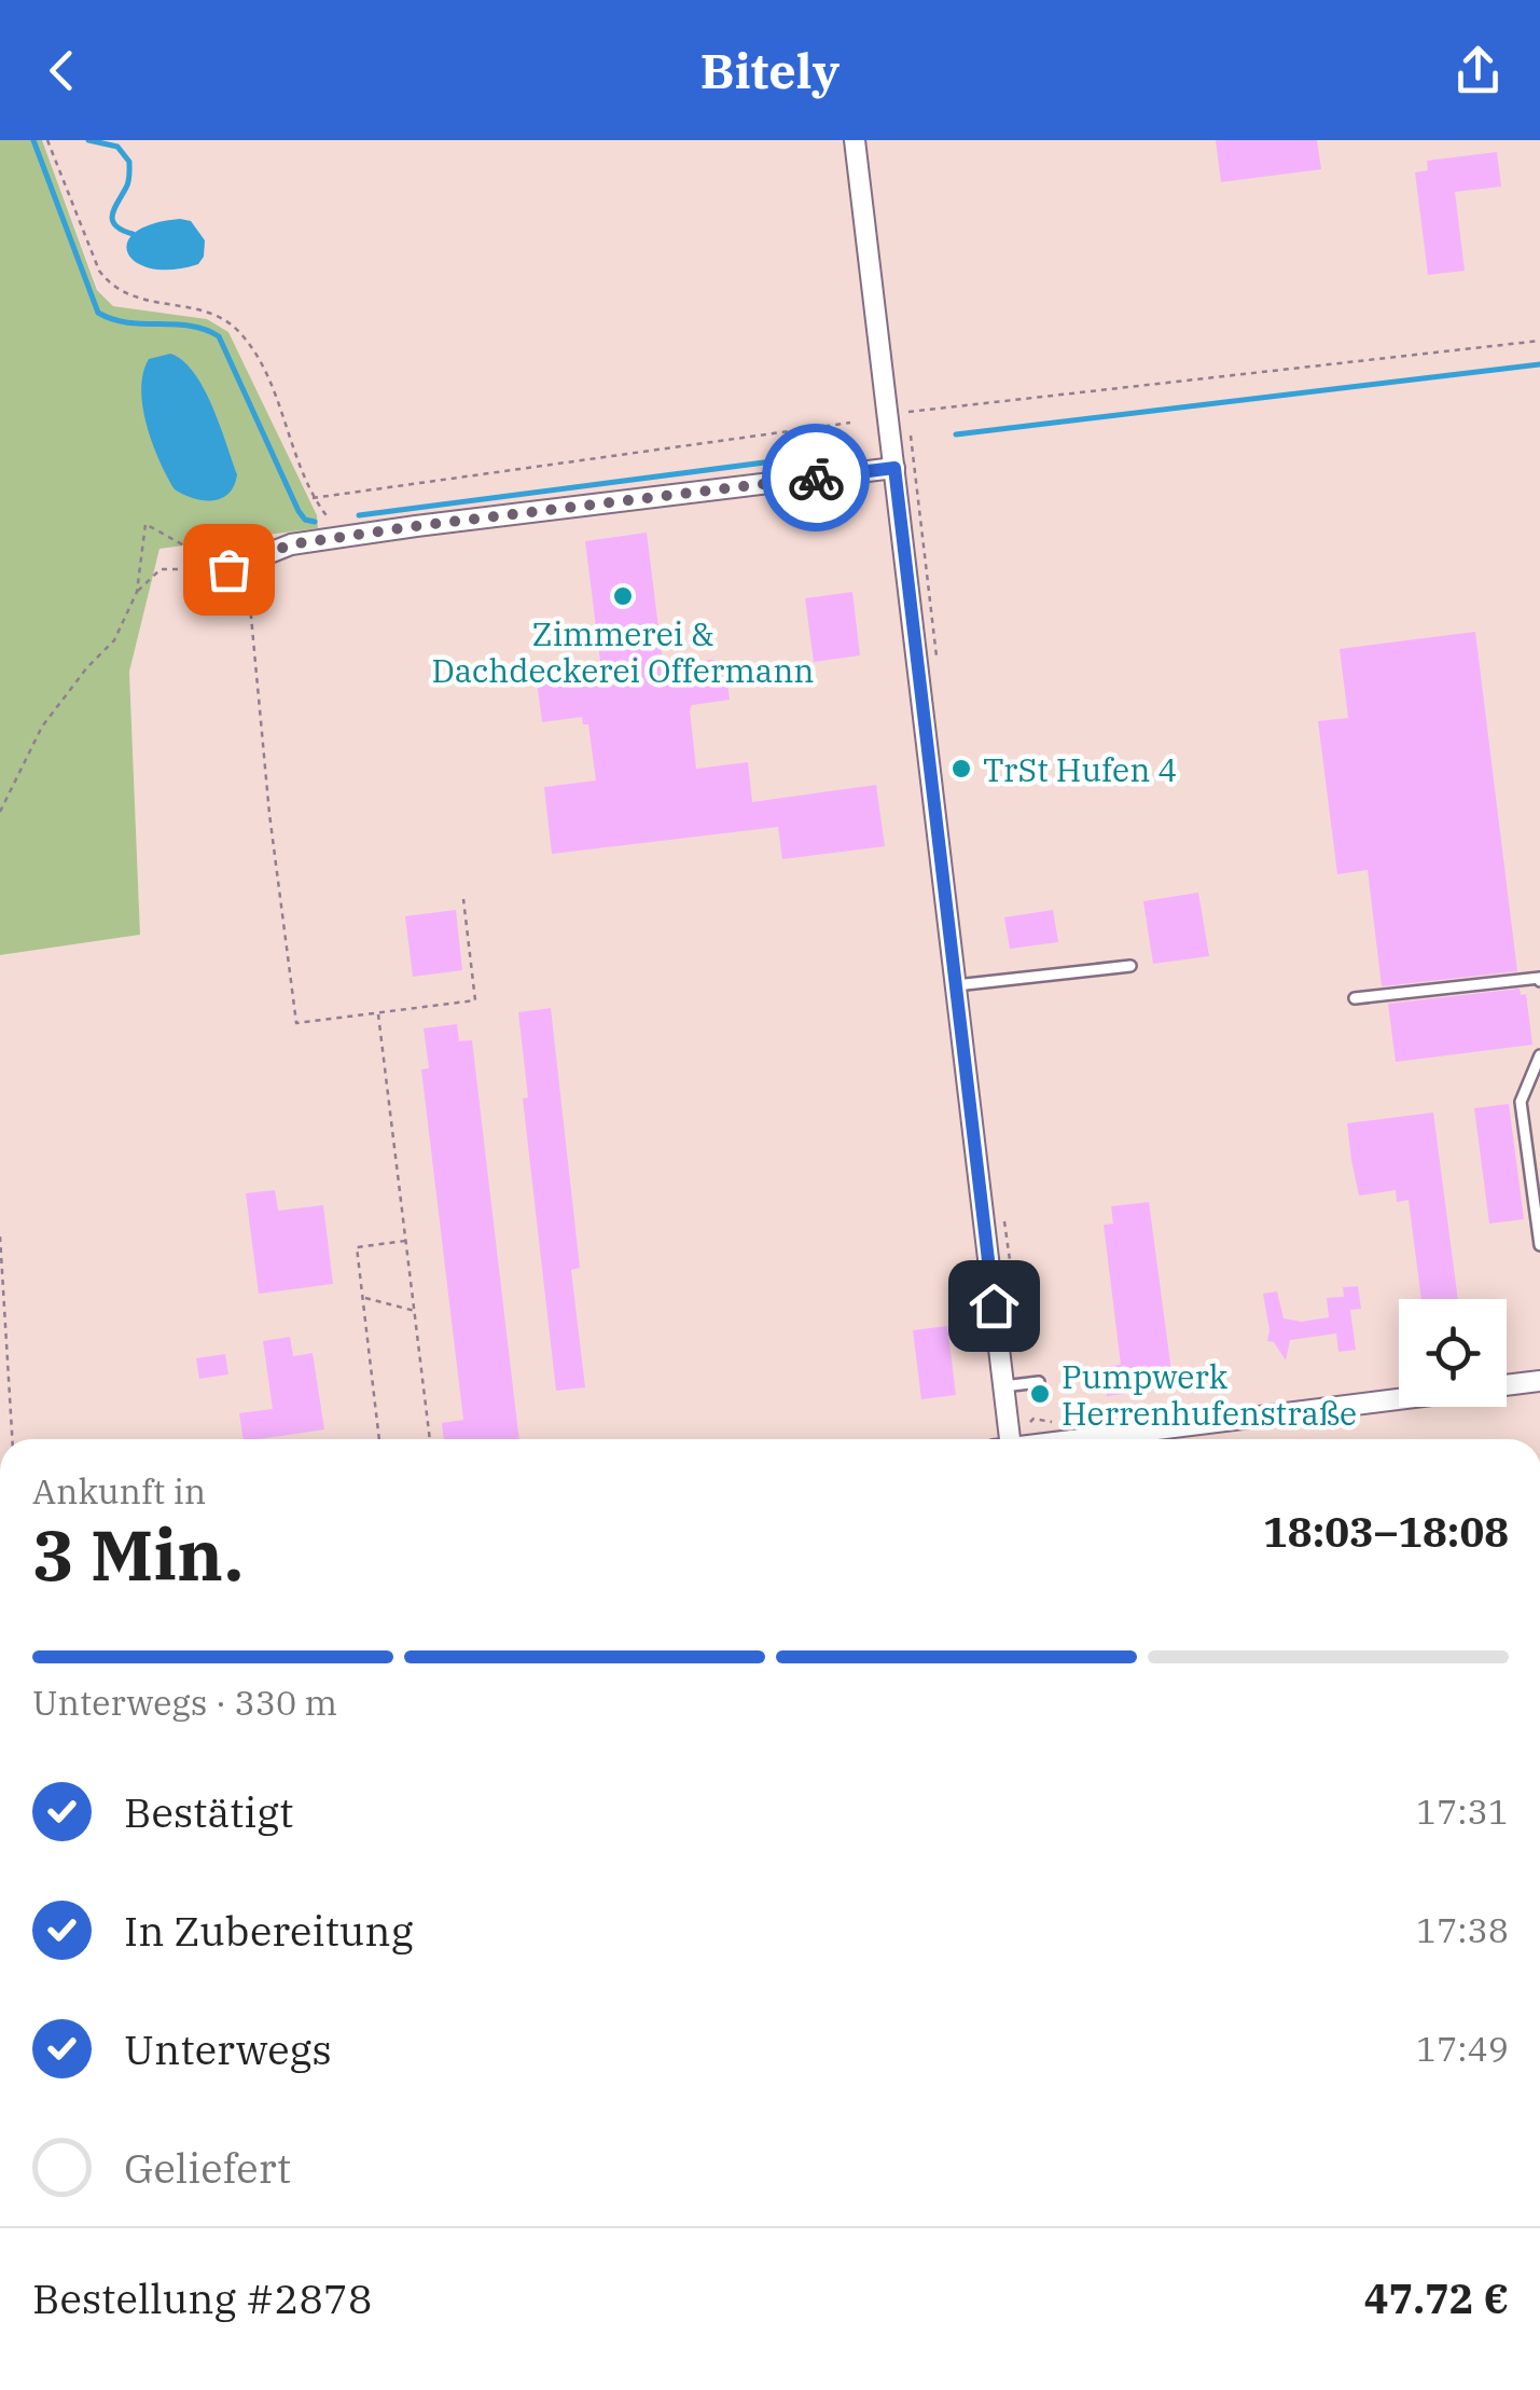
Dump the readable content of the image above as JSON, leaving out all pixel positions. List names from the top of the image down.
{
  "places": ["Zimmerei & Dachdeckerei Offermann", "TrSt Hufen 4", "Pumpwerk Herrenhufenstraße"],
  "page": {
    "header": "Bitely",
    "heading": ["3 Min.", "Ankunft in", "18:03–18:08"],
    "panel": ["Bestellung #2878", "47.72 €"],
    "bar": "Unterwegs · 330 m",
    "list": [
      ["Bestätigt", "17:31"],
      ["In Zubereitung", "17:38"],
      ["Unterwegs", "17:49"],
      "Geliefert"
    ]
  }
}
